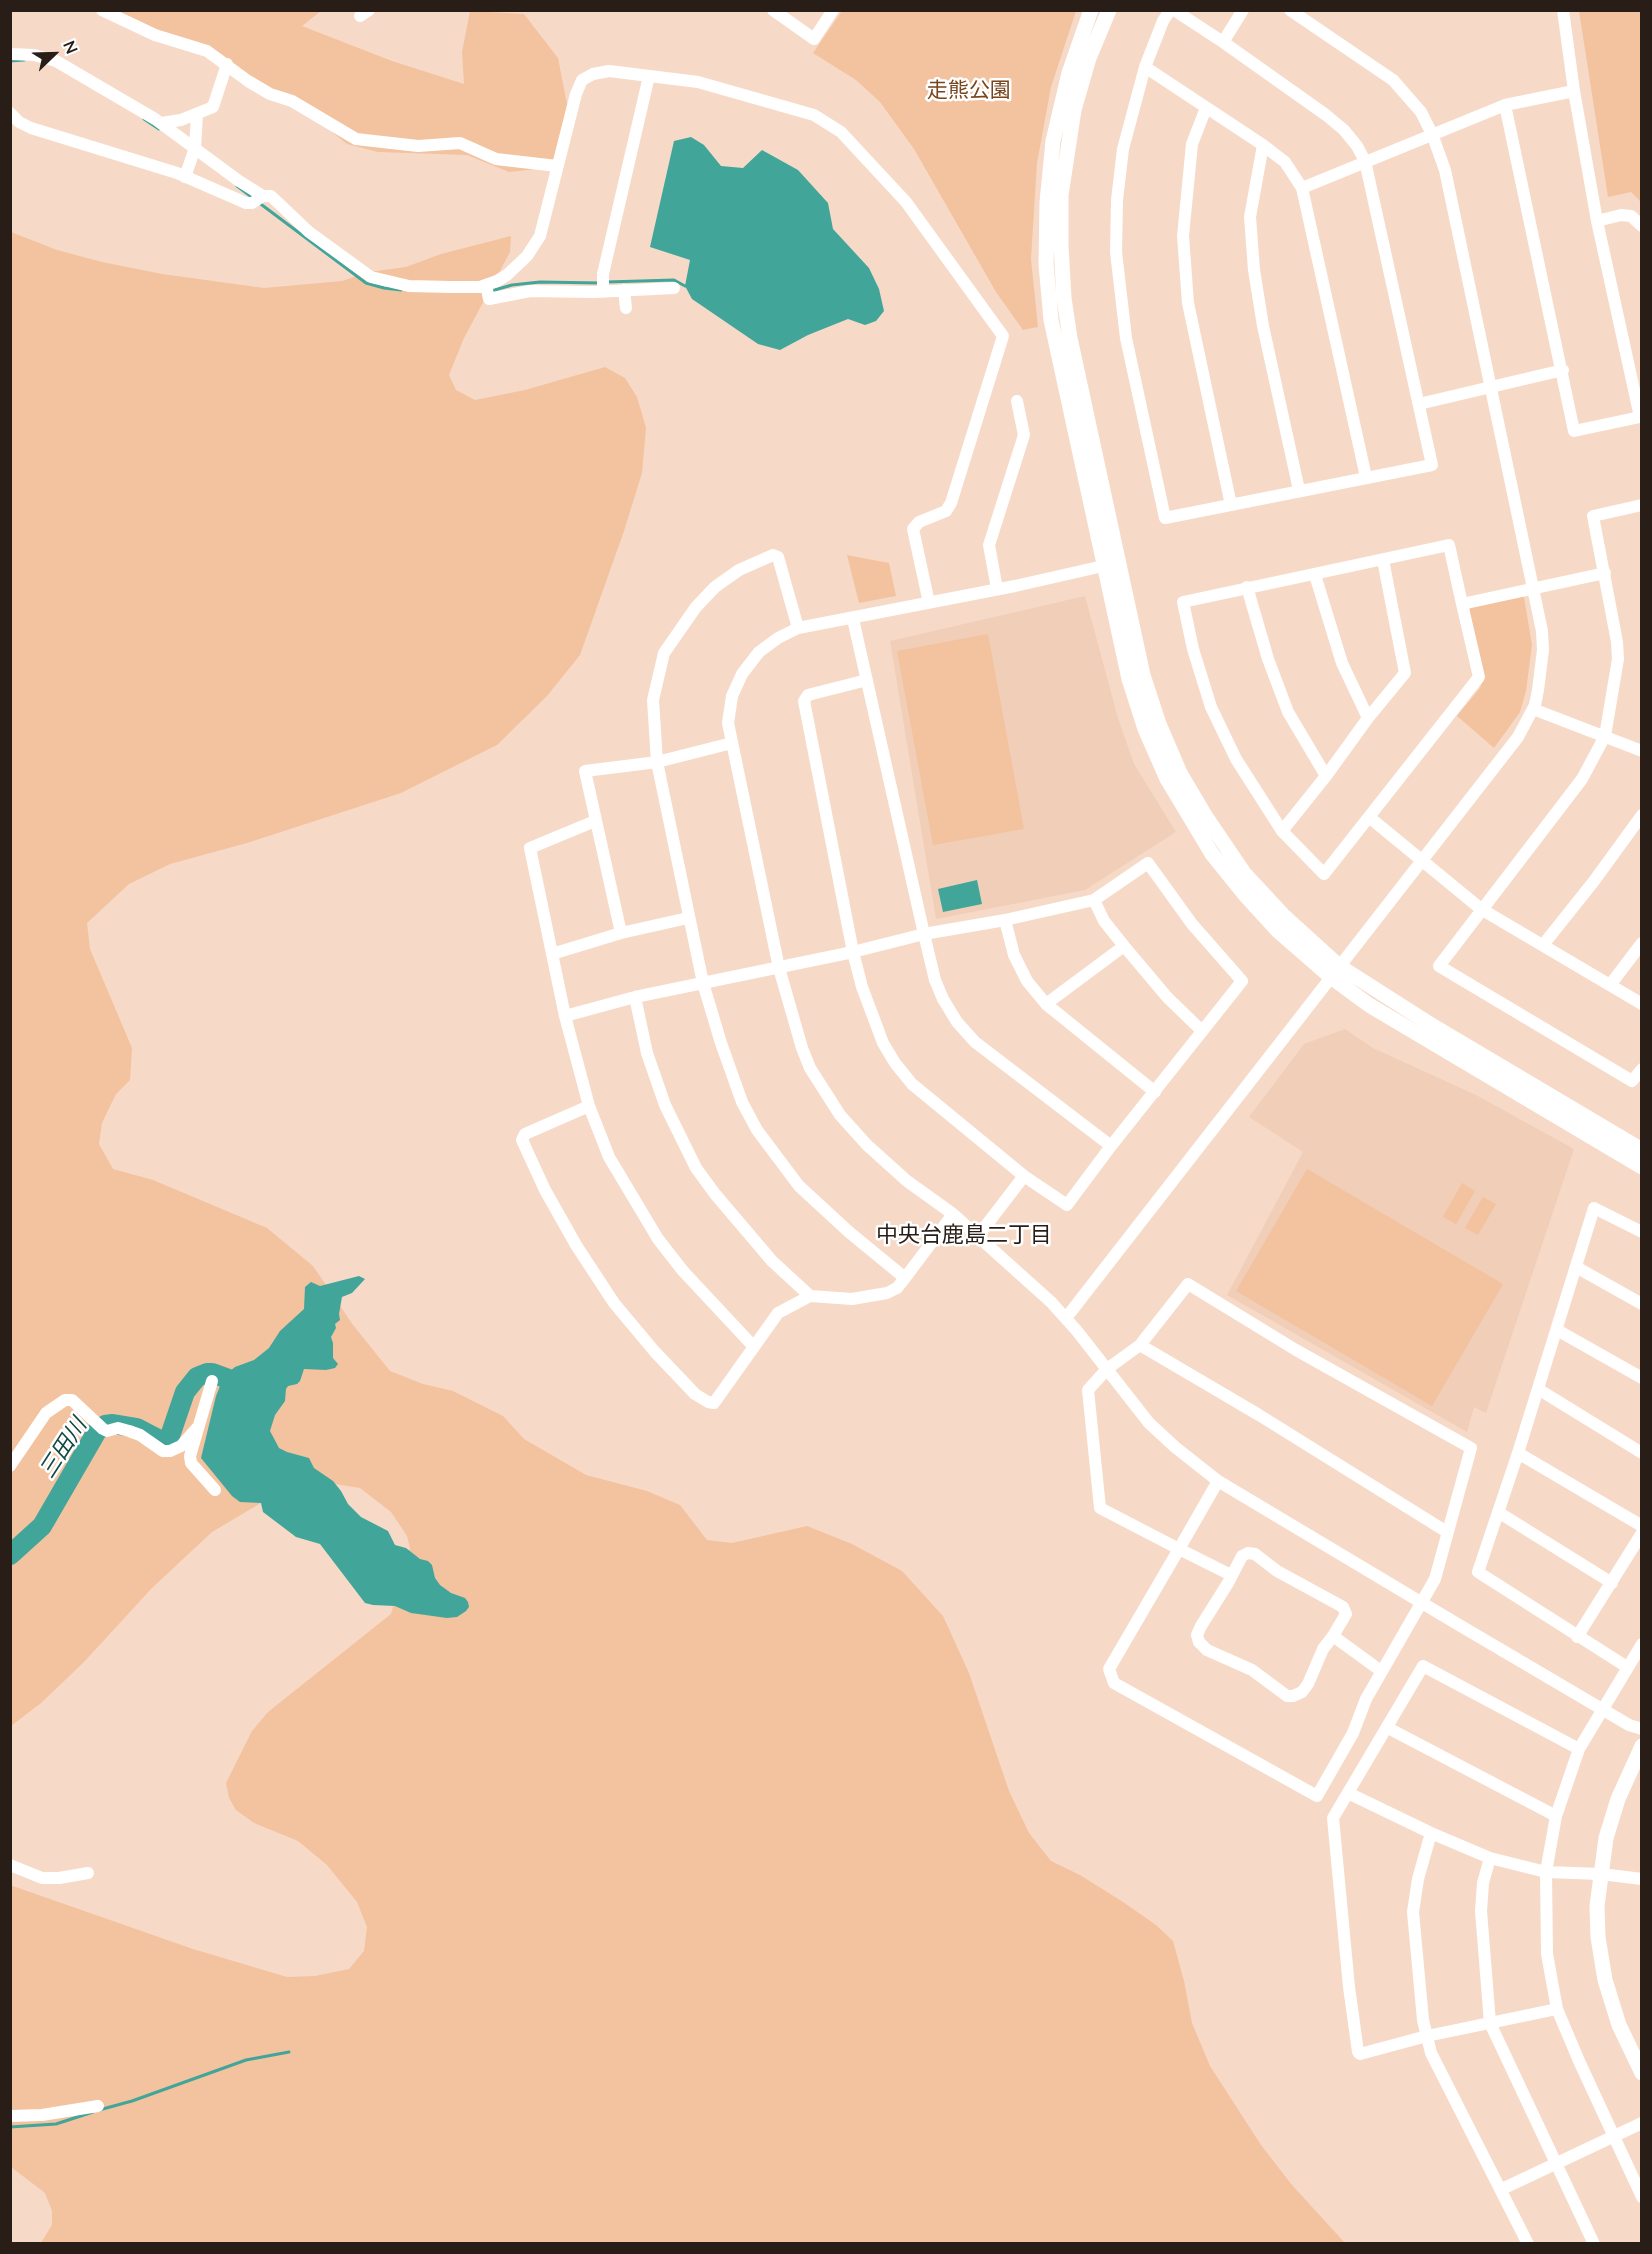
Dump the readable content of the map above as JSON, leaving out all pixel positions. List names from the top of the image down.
{
  "districts": ["中央台鹿島二丁目"],
  "water": ["三田川"],
  "parks": ["走熊公園"],
  "north": "top right"
}
